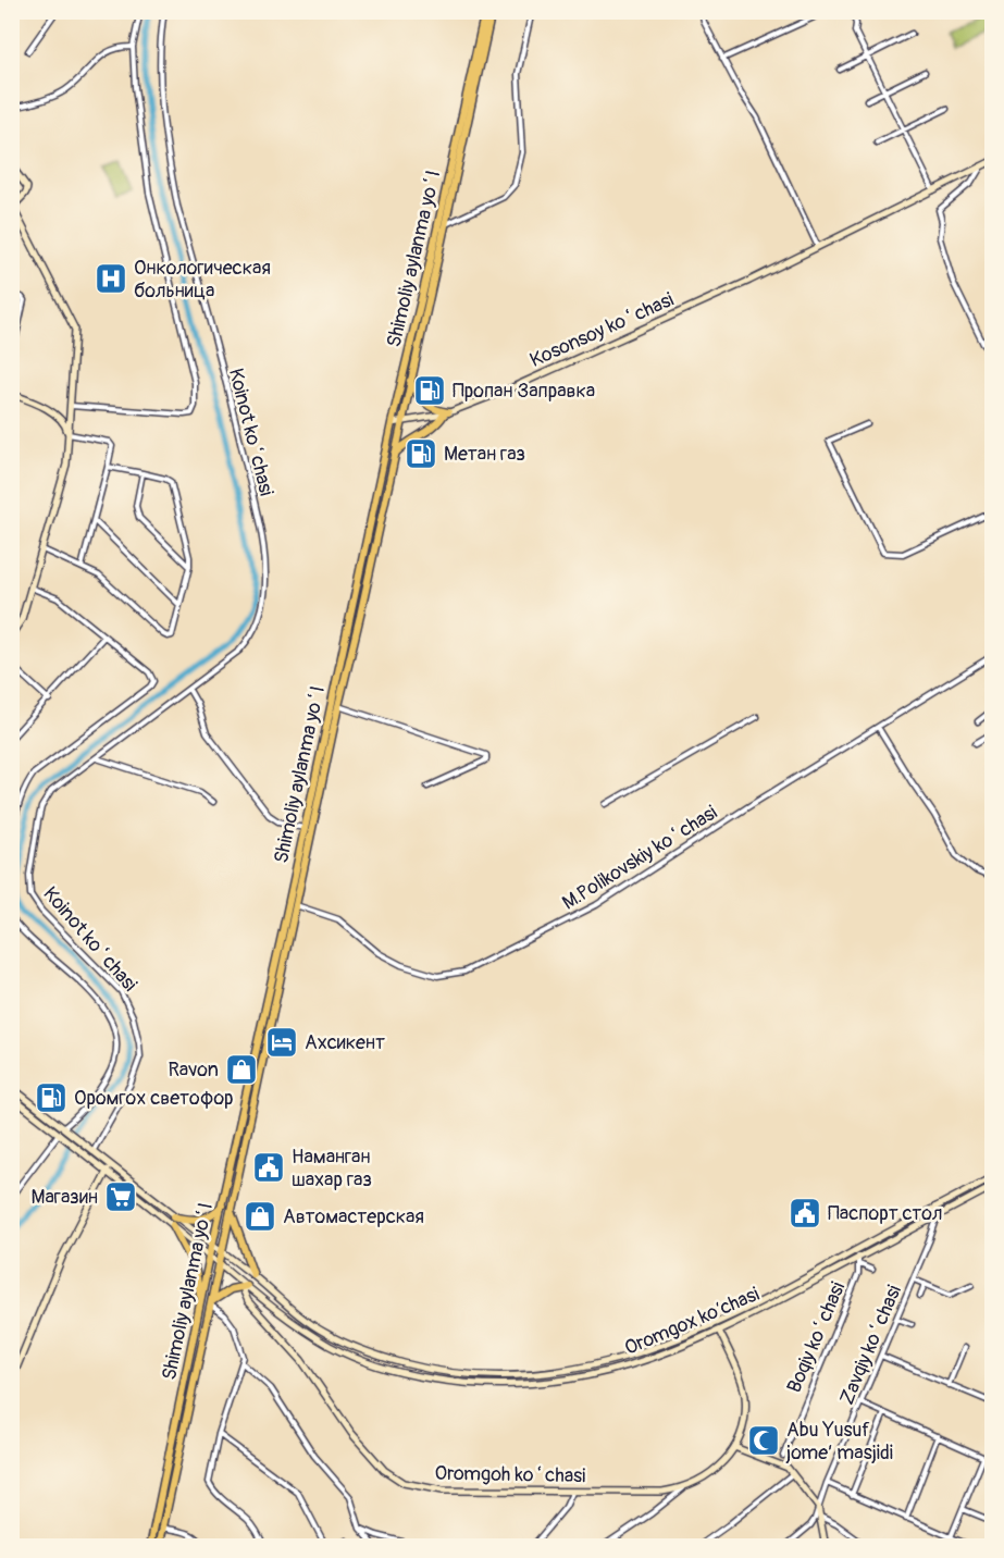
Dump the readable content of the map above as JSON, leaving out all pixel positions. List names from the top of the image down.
{
  "streets": {
    "main road": [
      "Shimoliy aylanma yoʻl",
      "Kosonsoy koʻchasi",
      "Oromgox ko‘chasi",
      "Oromgoh koʻchasi"
    ],
    "street": [
      "Koinot koʻchasi",
      "M.Polikovskiy koʻchasi",
      "Boqiy koʻchasi",
      "Zavqiy koʻchasi"
    ]
  },
  "crossings": [
    ["Shimoliy aylanma yoʻl", "Kosonsoy koʻchasi"],
    ["Shimoliy aylanma yoʻl", "M.Polikovskiy koʻchasi"],
    ["Shimoliy aylanma yoʻl", "Oromgox ko‘chasi"],
    ["Oromgox ko‘chasi", "Boqiy koʻchasi"],
    ["Oromgox ko‘chasi", "Zavqiy koʻchasi"],
    ["Oromgox ko‘chasi", "Oromgoh koʻchasi"]
  ],
  "places": {
    "hospital": ["Онкологическая больница"],
    "fuel station": ["Пропан Заправка", "Метан газ", "Оромгох светофор"],
    "hotel": ["Ахсикент"],
    "shop": ["Ravon", "Автомастерская"],
    "public building": ["Наманган шахар газ", "Паспорт стол"],
    "supermarket": ["Магазин"],
    "mosque": ["Abu Yusuf jome’ masjidi"]
  }
}
